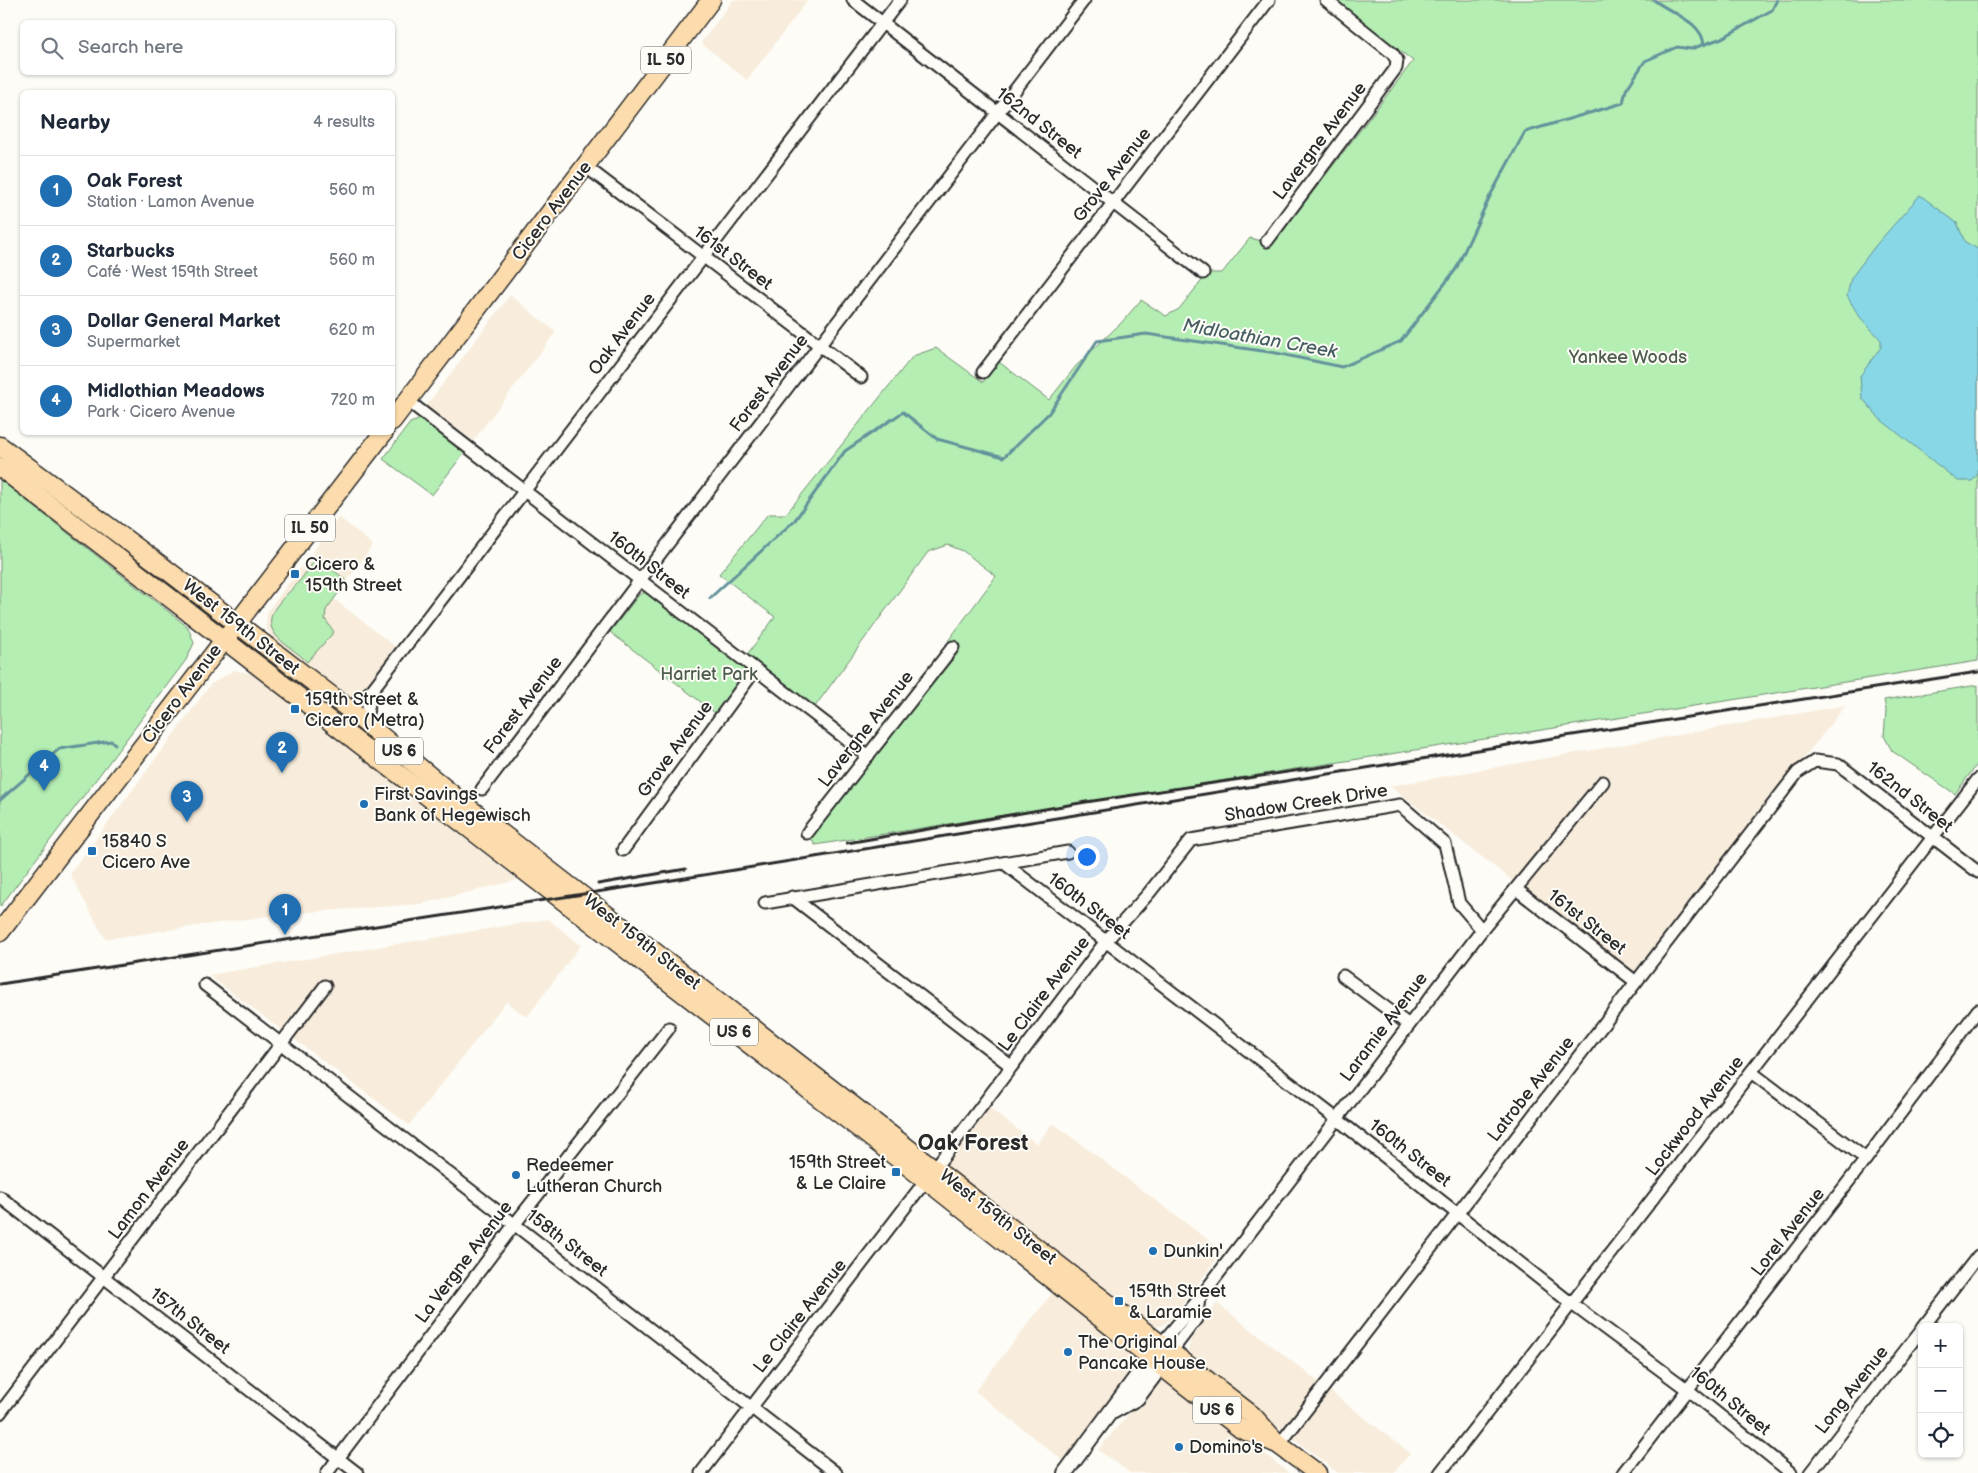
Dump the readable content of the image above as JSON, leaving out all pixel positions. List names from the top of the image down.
{
  "streets": {
    "main road": [
      "IL 50",
      "Cicero Avenue",
      "West 159th Street",
      "US 6"
    ],
    "street": [
      "162nd Street",
      "Lavergne Avenue",
      "Grove Avenue",
      "161st Street",
      "Oak Avenue",
      "Forest Avenue",
      "160th Street",
      "Shadow Creek Drive",
      "Le Claire Avenue",
      "Laramie Avenue",
      "Latrobe Avenue",
      "Lockwood Avenue",
      "Lamon Avenue",
      "Lorel Avenue",
      "158th Street",
      "La Vergne Avenue",
      "157th Street",
      "Long Avenue"
    ]
  },
  "crossings": [
    ["162nd Street", "Grove Avenue"],
    ["162nd Street", "Oak Avenue"],
    ["162nd Street", "Forest Avenue"],
    ["162nd Street", "Latrobe Avenue"],
    ["162nd Street", "Lockwood Avenue"],
    ["Lavergne Avenue", "160th Street"],
    ["Grove Avenue", "160th Street"],
    ["Cicero Avenue", "161st Street"],
    ["Cicero Avenue", "160th Street"],
    ["Cicero Avenue", "West 159th Street"],
    ["161st Street", "Oak Avenue"],
    ["161st Street", "Forest Avenue"],
    ["161st Street", "Laramie Avenue"],
    ["161st Street", "Latrobe Avenue"],
    ["Oak Avenue", "160th Street"],
    ["Oak Avenue", "West 159th Street"],
    ["Forest Avenue", "160th Street"],
    ["160th Street", "Le Claire Avenue"],
    ["160th Street", "Laramie Avenue"],
    ["160th Street", "Latrobe Avenue"],
    ["160th Street", "Lockwood Avenue"],
    ["160th Street", "Lorel Avenue"],
    ["West 159th Street", "Le Claire Avenue"],
    ["West 159th Street", "Laramie Avenue"],
    ["West 159th Street", "Latrobe Avenue"],
    ["Shadow Creek Drive", "Le Claire Avenue"],
    ["Shadow Creek Drive", "Laramie Avenue"],
    ["Le Claire Avenue", "158th Street"],
    ["Lamon Avenue", "158th Street"],
    ["Lamon Avenue", "157th Street"],
    ["158th Street", "La Vergne Avenue"],
    ["La Vergne Avenue", "157th Street"]
  ],
  "districts": ["Oak Forest"],
  "water": ["Midloathian Creek"],
  "parks": ["Yankee Woods", "Harriet Park"],
  "places": {
    "transit": [
      "Cicero & 159th Street",
      "159th Street & Cicero (Metra)",
      "15840 S Cicero Ave",
      "159th Street & Le Claire",
      "159th Street & Laramie"
    ],
    "other": [
      "First Savings Bank of Hegewisch",
      "Redeemer Lutheran Church",
      "Dunkin'",
      "The Original Pancake House",
      "Domino's"
    ]
  },
  "page": {
    "search": "Search here",
    "heading": ["Nearby", "4 results"],
    "list": [
      {
        "mark": "1",
        "name": "Oak Forest",
        "note": "Station · Lamon Avenue",
        "value": "560 m"
      },
      {
        "mark": "2",
        "name": "Starbucks",
        "note": "Café · West 159th Street",
        "value": "560 m"
      },
      {
        "mark": "3",
        "name": "Dollar General Market",
        "note": "Supermarket",
        "value": "620 m"
      },
      {
        "mark": "4",
        "name": "Midlothian Meadows",
        "note": "Park · Cicero Avenue",
        "value": "720 m"
      }
    ],
    "pins": [
      "2",
      "4",
      "3",
      "1"
    ],
    "map_buttons": ["+", "−"]
  }
}
